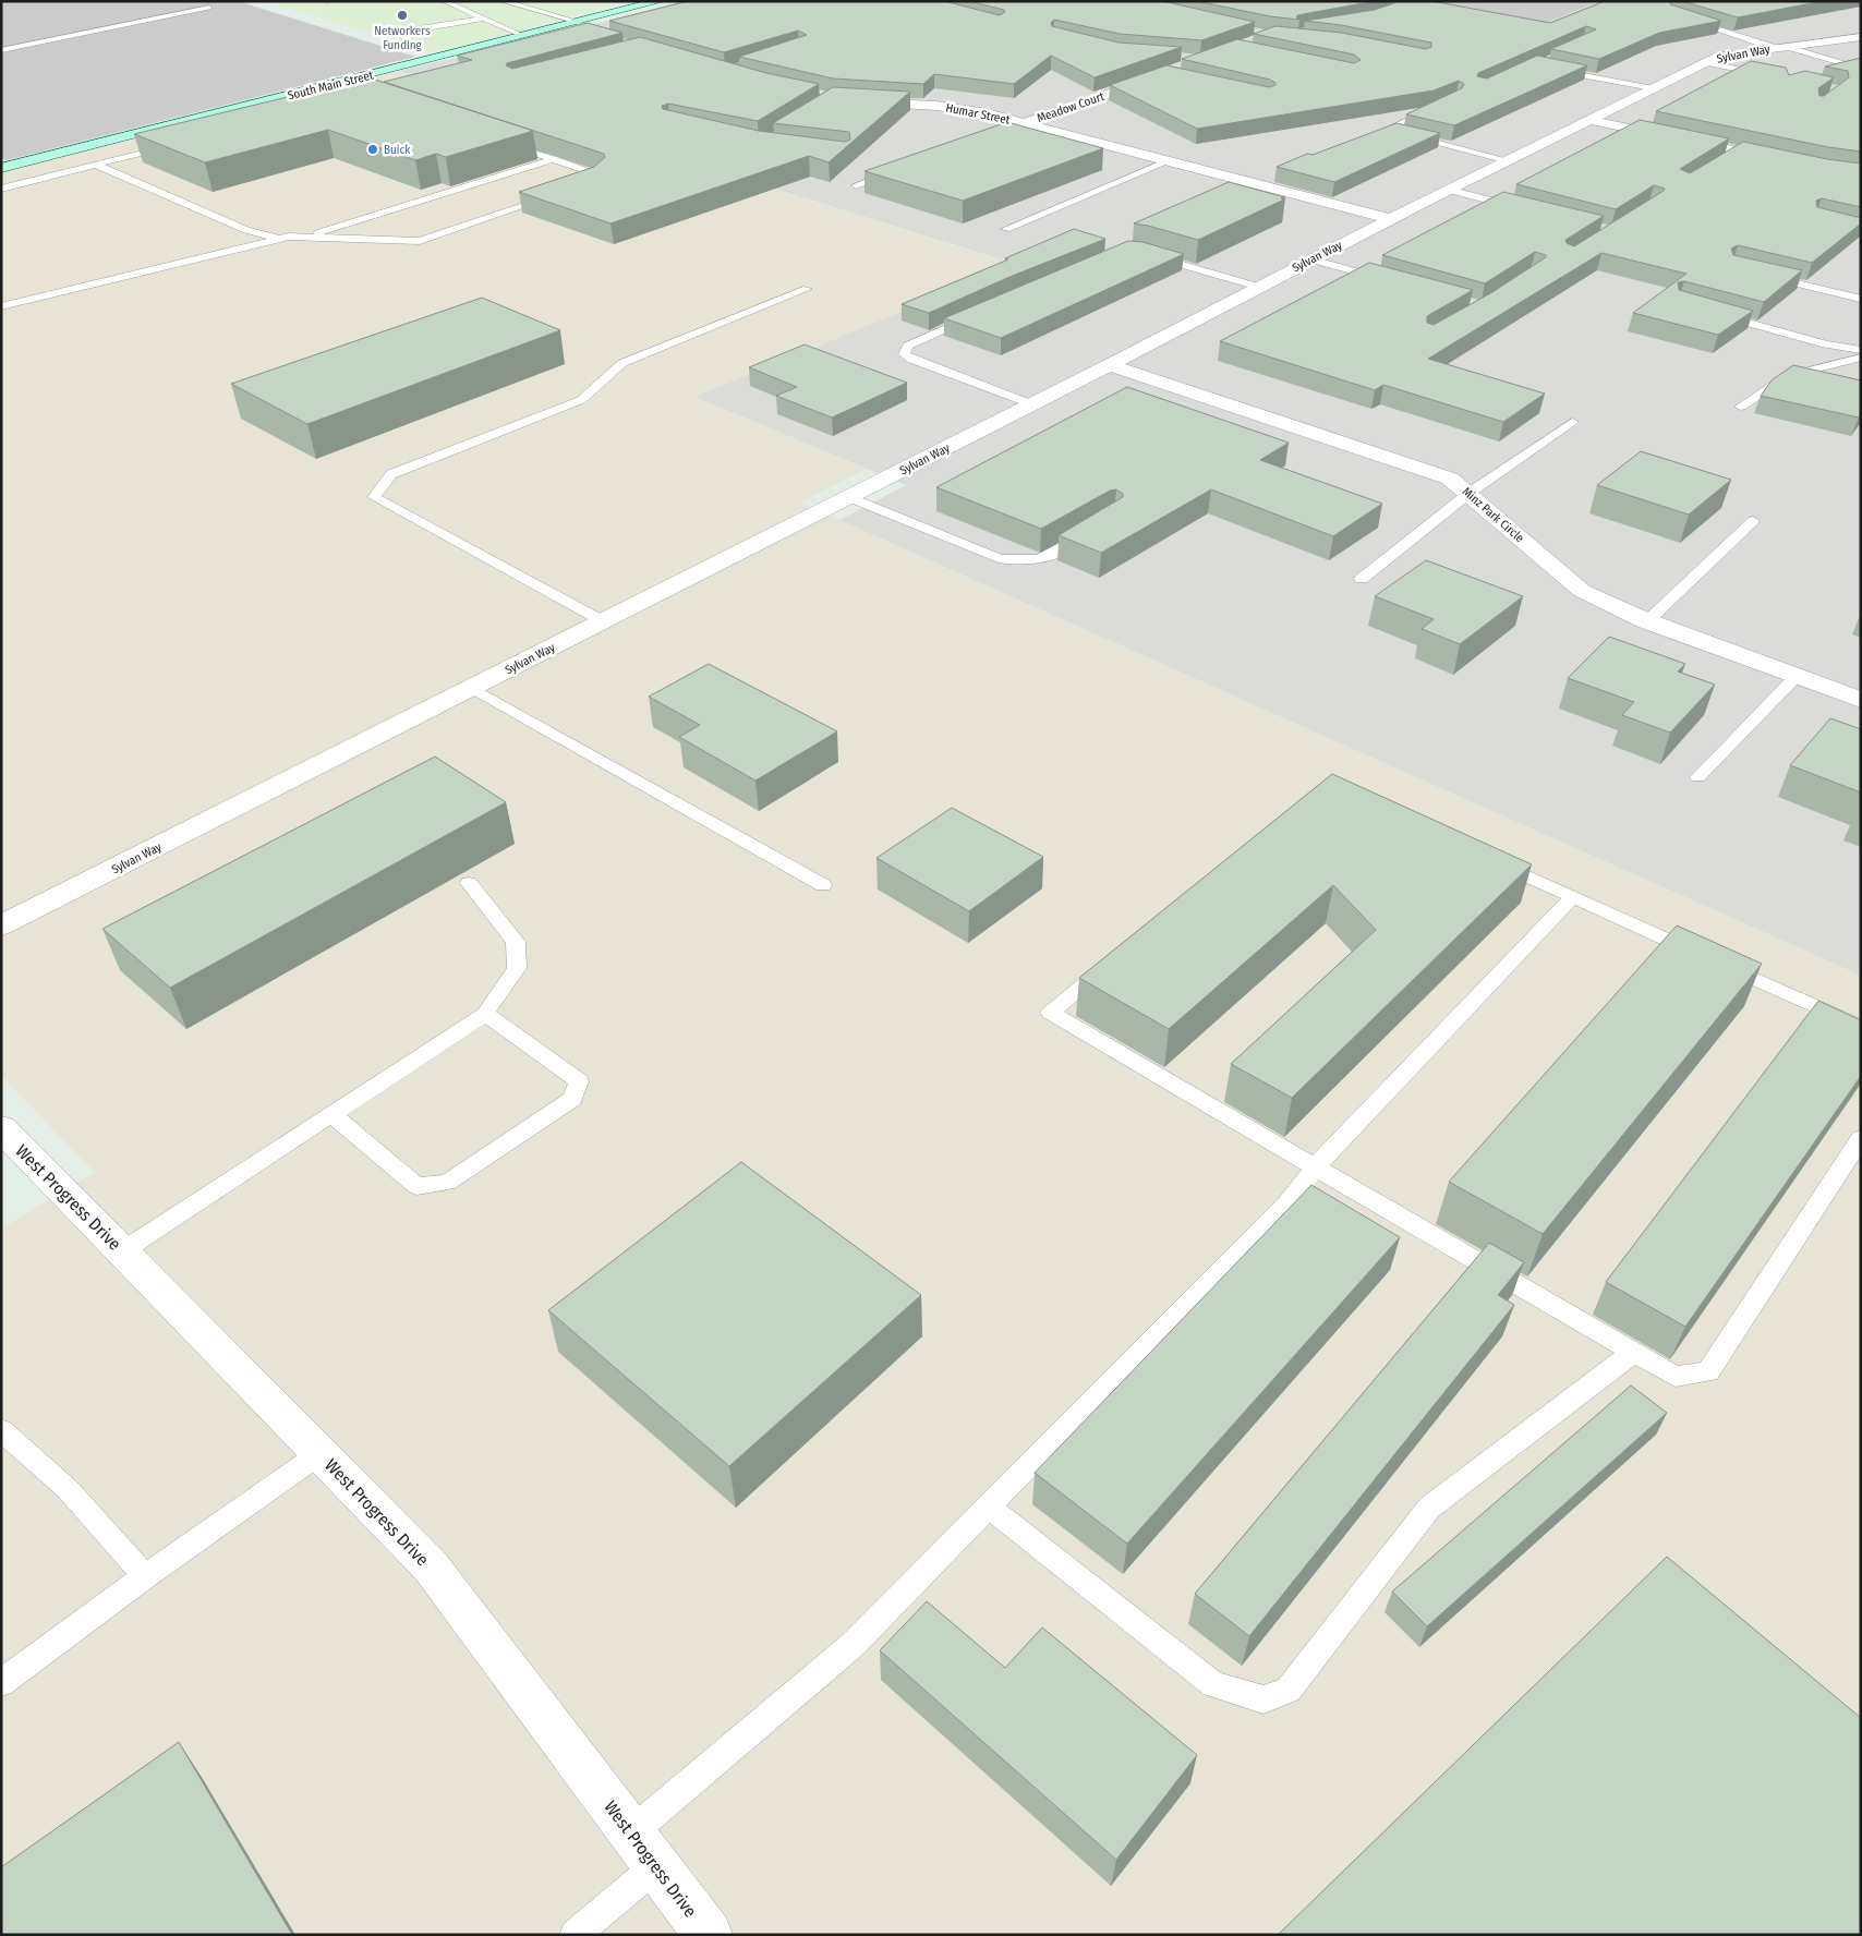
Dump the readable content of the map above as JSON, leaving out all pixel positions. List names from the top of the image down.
{
  "streets": {
    "main road": ["South Main Street"],
    "street": [
      "Sylvan Way",
      "Meadow Court",
      "Humar Street",
      "Minz Park Circle",
      "West Progress Drive"
    ]
  },
  "crossings": [
    ["Sylvan Way", "Humar Street"],
    ["Sylvan Way", "Minz Park Circle"],
    ["Meadow Court", "Humar Street"]
  ],
  "places": ["Networkers Funding", "Buick"]
}
